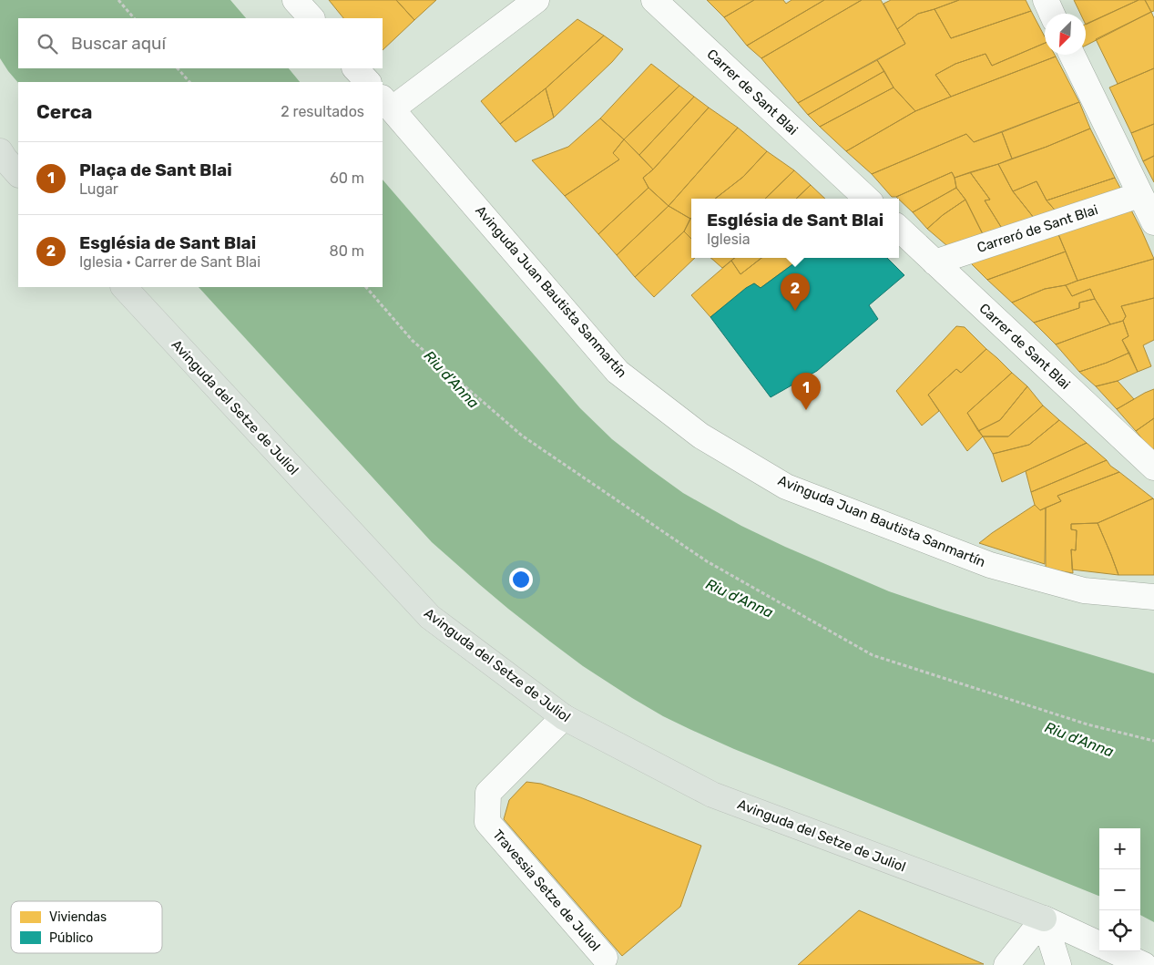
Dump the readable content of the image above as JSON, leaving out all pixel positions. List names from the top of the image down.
{
  "streets": {
    "main road": ["Avinguda del Setze de Juliol"],
    "street": [
      "Carrer de Sant Blai",
      "Carreró de Sant Blai",
      "Avinguda Juan Bautista Sanmartín",
      "Travessia Setze de Juliol"
    ]
  },
  "crossings": [
    ["Carrer de Sant Blai", "Carreró de Sant Blai"],
    ["Avinguda del Setze de Juliol", "Travessia Setze de Juliol"]
  ],
  "water": ["Riu d'Anna"],
  "legend": ["Viviendas", "Público"],
  "north": "bottom left",
  "page": {
    "search": "Buscar aquí",
    "heading": ["Cerca", "2 resultados"],
    "list": [
      {
        "mark": "1",
        "name": "Plaça de Sant Blai",
        "note": "Lugar",
        "value": "60 m"
      },
      {
        "mark": "2",
        "name": "Església de Sant Blai",
        "note": "Iglesia · Carrer de Sant Blai",
        "value": "80 m"
      }
    ],
    "popup": ["Església de Sant Blai", "Iglesia"],
    "pins": ["2", "1"],
    "map_buttons": ["+", "−"]
  }
}
